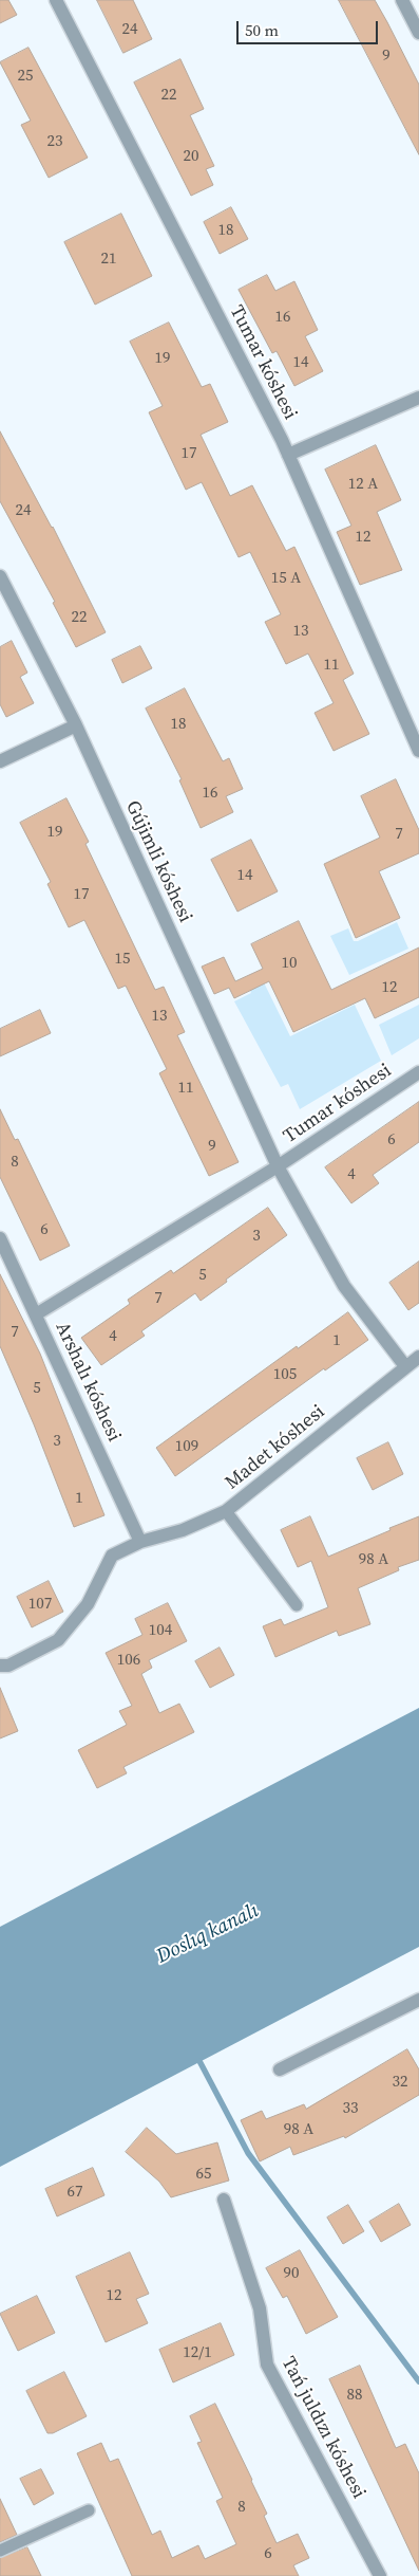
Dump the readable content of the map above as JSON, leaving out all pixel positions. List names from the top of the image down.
{
  "streets": {
    "street": [
      "Tumar kóshesi",
      "Gújimli kóshesi",
      "Arshalı kóshesi",
      "Madet kóshesi",
      "Tań juldızı kóshesi"
    ]
  },
  "crossings": [
    ["Tumar kóshesi", "Gújimli kóshesi"],
    ["Gújimli kóshesi", "Madet kóshesi"],
    ["Arshalı kóshesi", "Madet kóshesi"]
  ],
  "water": ["Doslıq kanalı"],
  "house_numbers": [
    "24",
    "9",
    "25",
    "22",
    "23",
    "20",
    "18",
    "21",
    "16",
    "19",
    "14",
    "17",
    "12 А",
    "24",
    "12",
    "15 А",
    "22",
    "13",
    "11",
    "18",
    "16",
    "19",
    "7",
    "14",
    "17",
    "15",
    "10",
    "12",
    "13",
    "11",
    "6",
    "9",
    "8",
    "4",
    "6",
    "3",
    "5",
    "7",
    "7",
    "4",
    "1",
    "105",
    "5",
    "3",
    "109",
    "1",
    "98 А",
    "107",
    "104",
    "106",
    "32",
    "33",
    "98 А",
    "65",
    "67",
    "90",
    "12",
    "12/1",
    "88",
    "8",
    "6"
  ],
  "scale_bar": "50 m"
}
